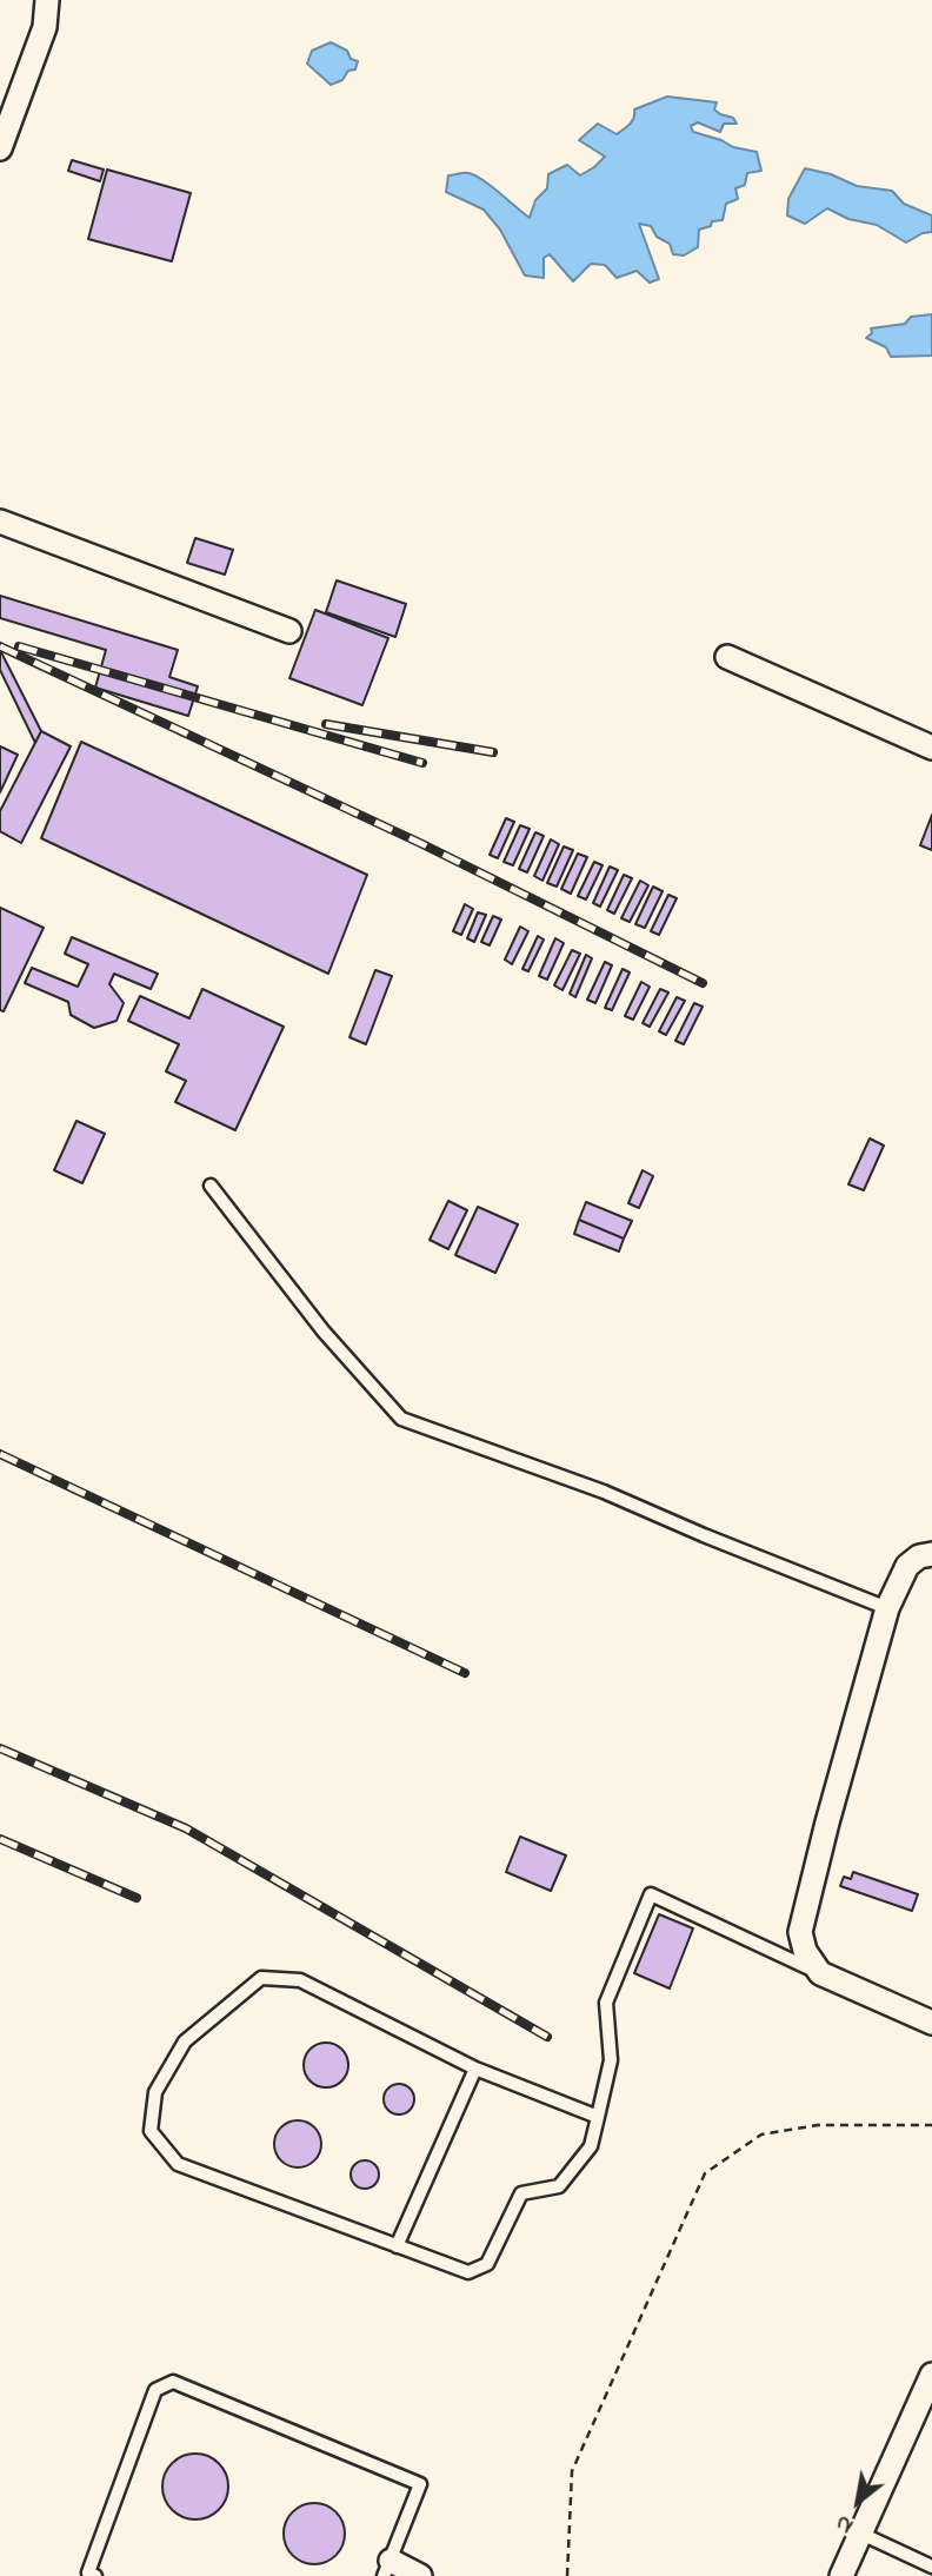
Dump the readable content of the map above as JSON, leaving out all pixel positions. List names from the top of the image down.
{
  "north": "bottom left"
}
